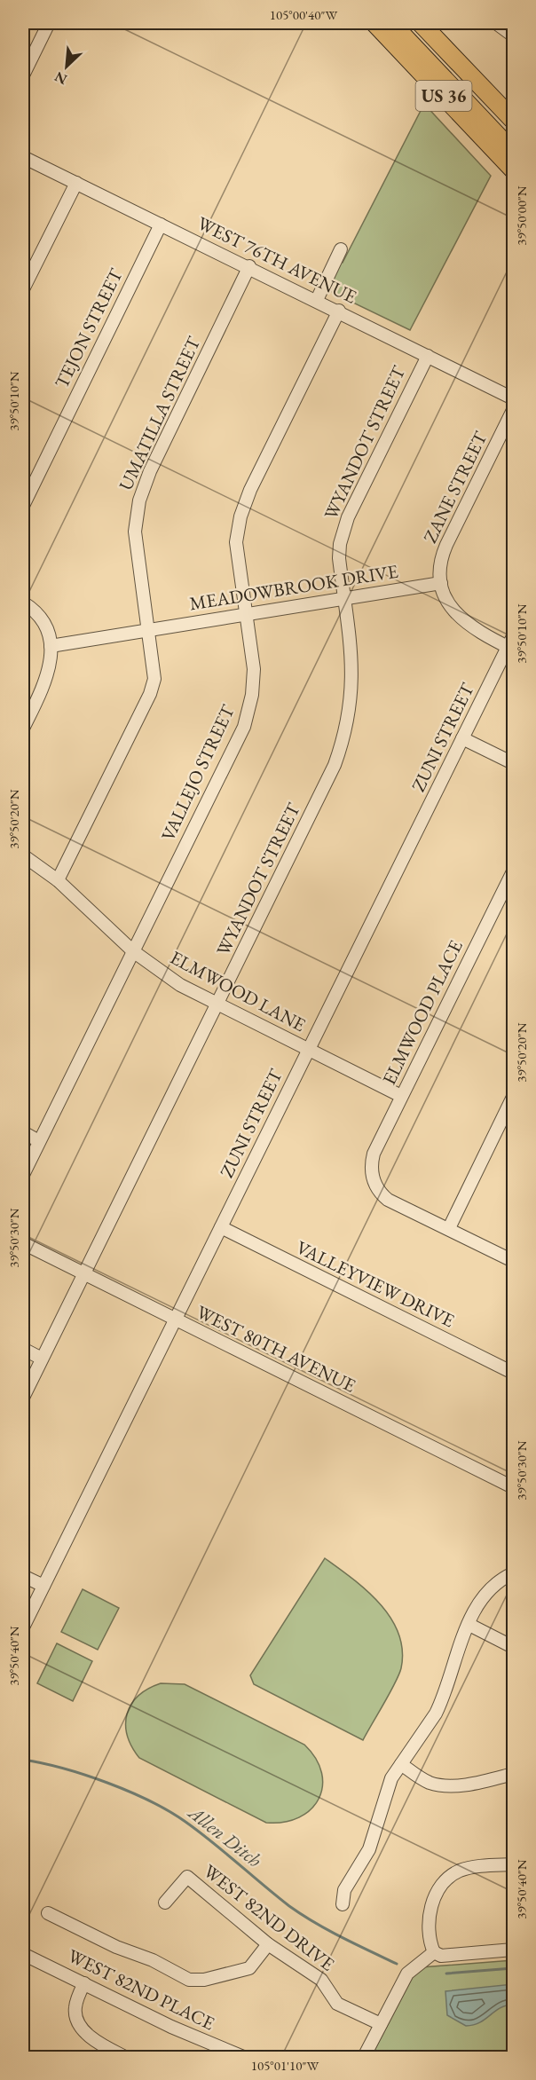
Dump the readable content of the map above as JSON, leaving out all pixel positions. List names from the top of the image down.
{
  "streets": {
    "highway": ["US 36"],
    "street": [
      "WEST 76TH AVENUE",
      "TEJON STREET",
      "UMATILLA STREET",
      "WYANDOT STREET",
      "ZANE STREET",
      "MEADOWBROOK DRIVE",
      "ZUNI STREET",
      "VALLEJO STREET",
      "ELMWOOD LANE",
      "ELMWOOD PLACE",
      "VALLEYVIEW DRIVE",
      "WEST 80TH AVENUE",
      "WEST 82ND DRIVE",
      "WEST 82ND PLACE"
    ]
  },
  "crossings": [
    ["WEST 76TH AVENUE", "TEJON STREET"],
    ["WEST 76TH AVENUE", "UMATILLA STREET"],
    ["WEST 76TH AVENUE", "WYANDOT STREET"],
    ["WEST 76TH AVENUE", "VALLEJO STREET"],
    ["UMATILLA STREET", "MEADOWBROOK DRIVE"],
    ["UMATILLA STREET", "ELMWOOD LANE"],
    ["WYANDOT STREET", "MEADOWBROOK DRIVE"],
    ["WYANDOT STREET", "ELMWOOD LANE"],
    ["WYANDOT STREET", "WEST 80TH AVENUE"],
    ["ZANE STREET", "MEADOWBROOK DRIVE"],
    ["MEADOWBROOK DRIVE", "VALLEJO STREET"],
    ["ZUNI STREET", "ELMWOOD LANE"],
    ["ZUNI STREET", "VALLEYVIEW DRIVE"],
    ["ZUNI STREET", "WEST 80TH AVENUE"],
    ["VALLEJO STREET", "ELMWOOD LANE"],
    ["ELMWOOD LANE", "ELMWOOD PLACE"]
  ],
  "water": ["Allen Ditch"],
  "north": "bottom left",
  "coordinates": [
    "105°00'40\"W",
    "39°50'00\"N",
    "39°50'10\"N",
    "39°50'20\"N",
    "39°50'30\"N",
    "39°50'40\"N",
    "105°01'10\"W"
  ]
}
